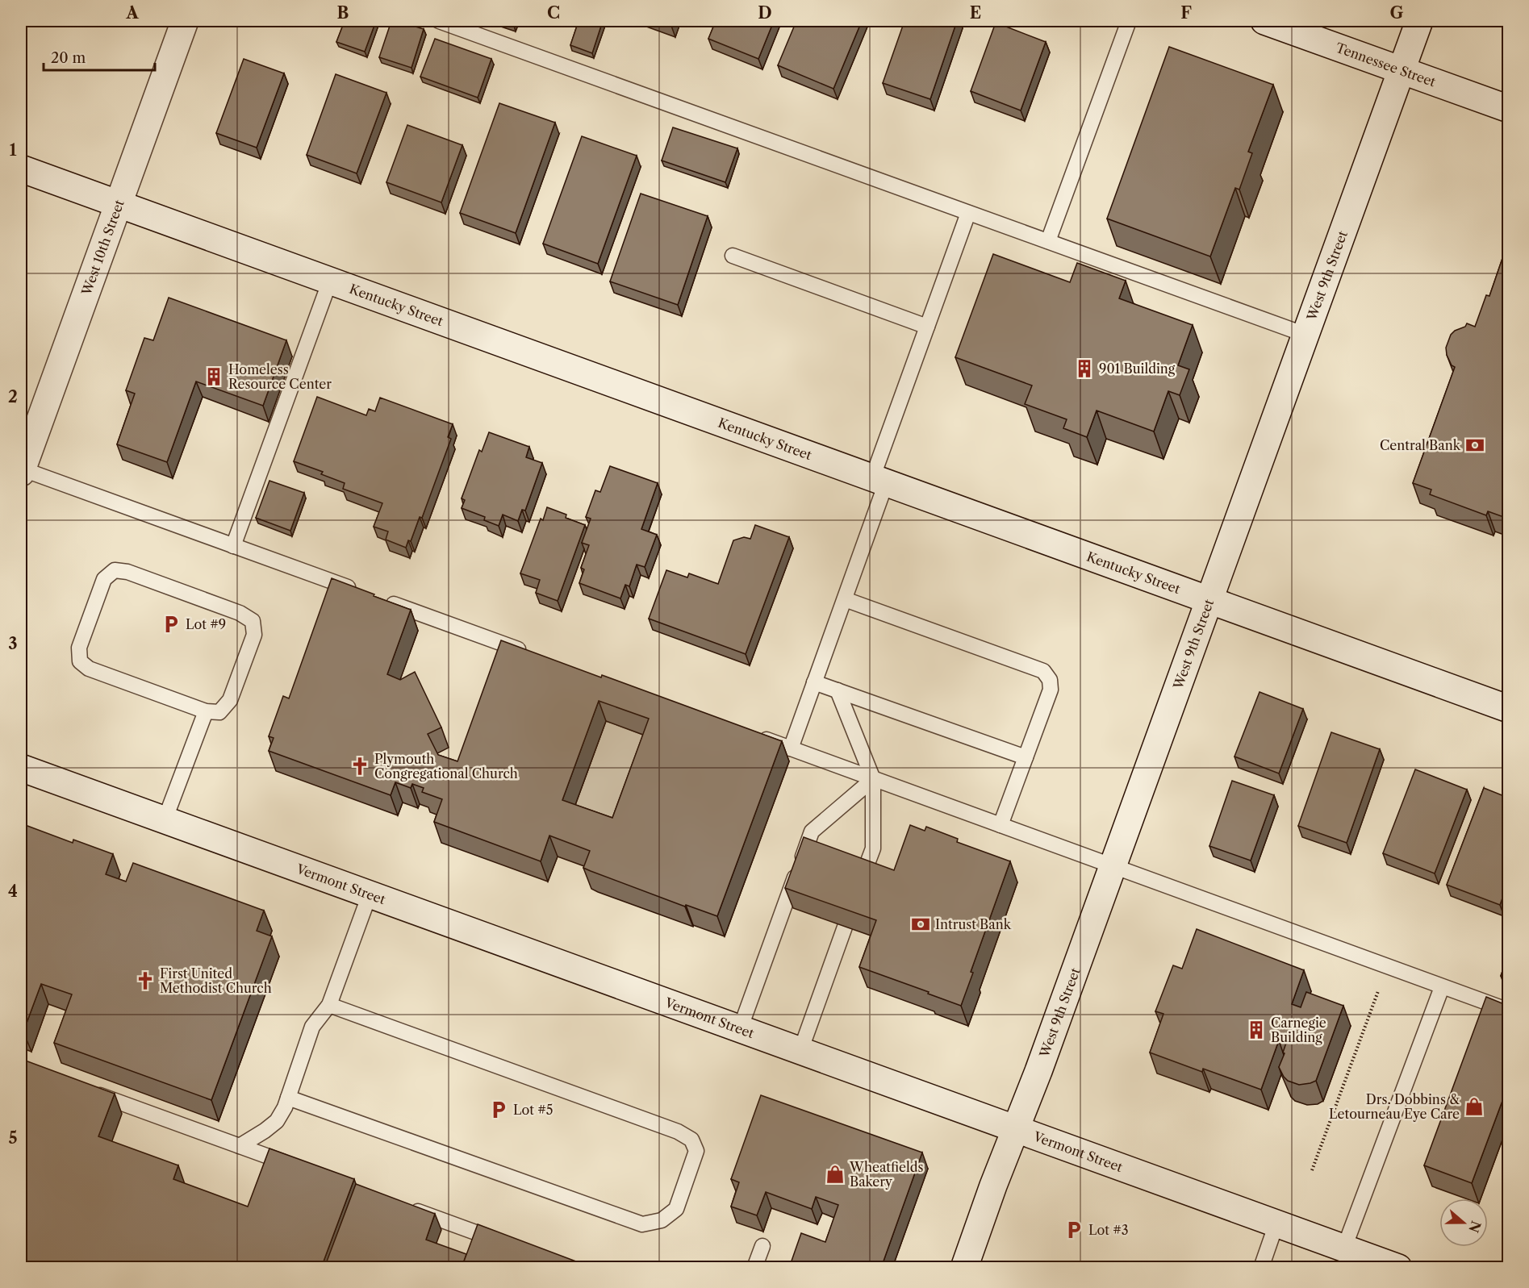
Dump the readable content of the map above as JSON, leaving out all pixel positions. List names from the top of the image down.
{
  "streets": {
    "street": [
      "Tennessee Street",
      "West 10th Street",
      "West 9th Street",
      "Kentucky Street",
      "Vermont Street"
    ]
  },
  "crossings": [
    ["Tennessee Street", "West 9th Street"],
    ["West 10th Street", "Kentucky Street"],
    ["West 9th Street", "Kentucky Street"],
    ["West 9th Street", "Vermont Street"]
  ],
  "places": {
    "building": ["901 Building", "Homeless Resource Center", "Carnegie Building"],
    "bank": ["Central Bank", "Intrust Bank"],
    "parking": ["Lot #9", "Lot #5", "Lot #3"],
    "church": ["Plymouth Congregational Church", "First United Methodist Church"],
    "shop": ["Drs. Dobbins & Letourneau Eye Care", "Wheatfields Bakery"]
  },
  "scale_bar": "20 m",
  "north": "right",
  "grid": {
    "columns": [
      "A",
      "B",
      "C",
      "D",
      "E",
      "F",
      "G"
    ],
    "rows": [
      "1",
      "2",
      "3",
      "4",
      "5"
    ]
  }
}
